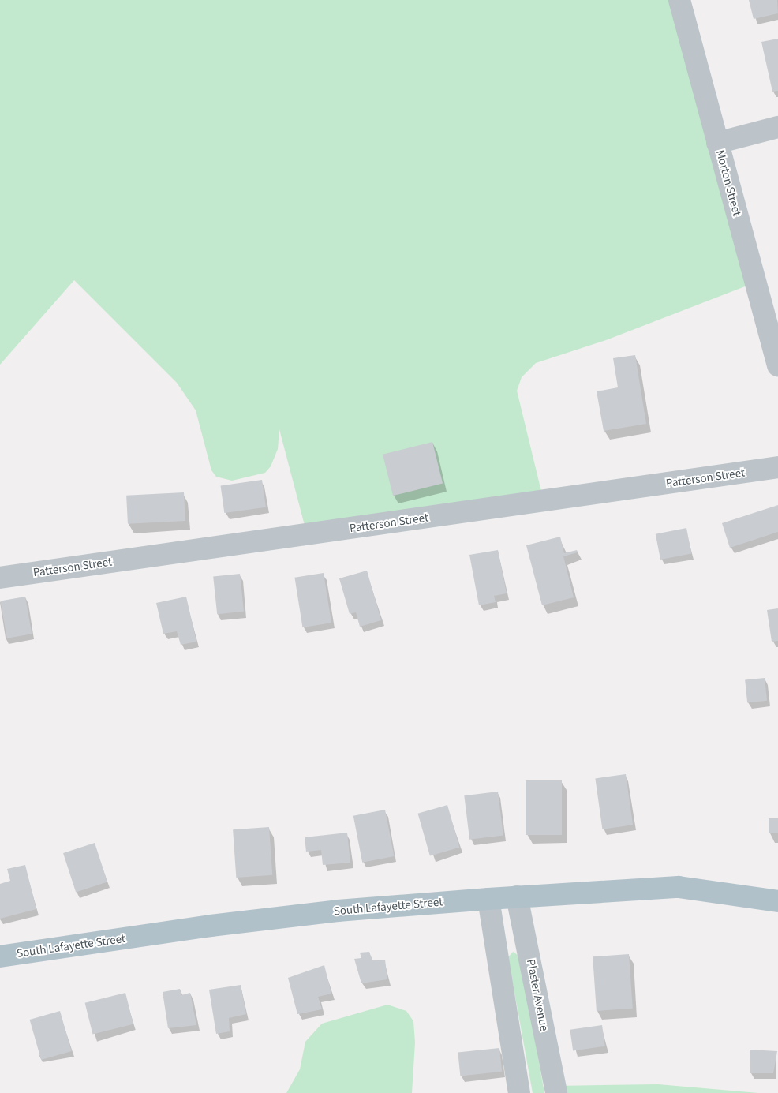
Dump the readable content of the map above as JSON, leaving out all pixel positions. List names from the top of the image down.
{
  "streets": {
    "main road": ["South Lafayette Street"],
    "street": ["Morton Street", "Patterson Street", "Plaster Avenue"]
  },
  "crossings": [
    ["South Lafayette Street", "Plaster Avenue"]
  ]
}
